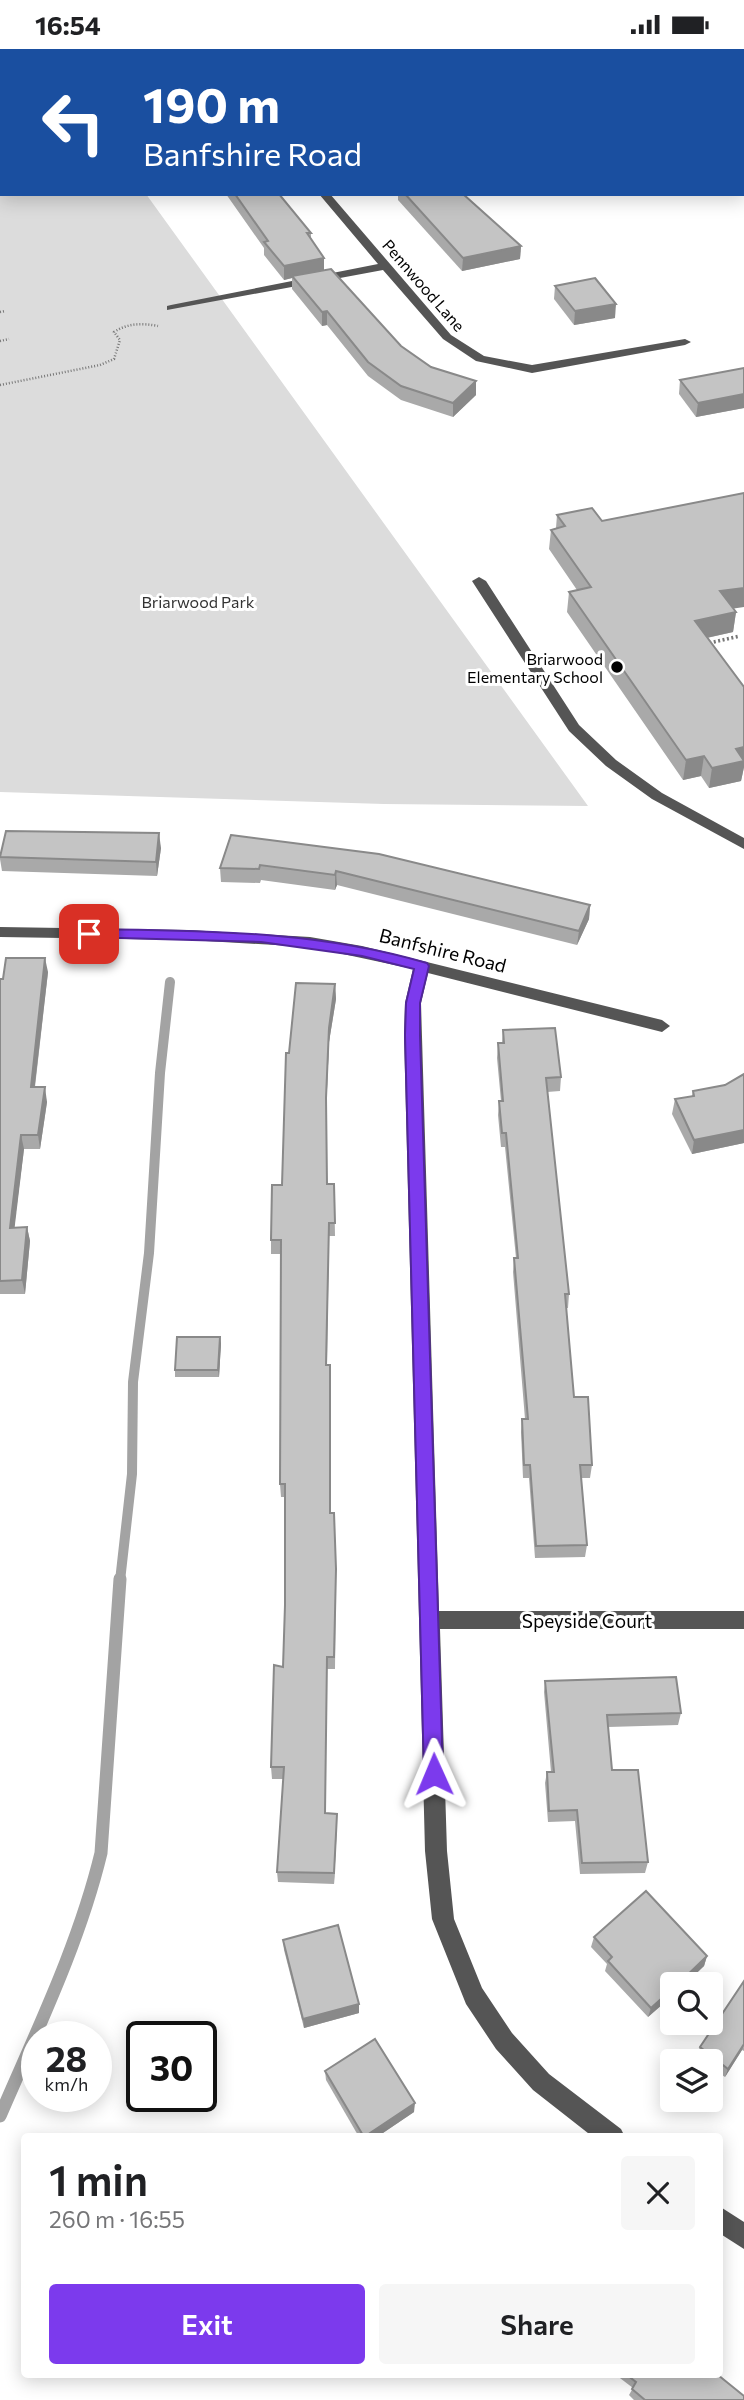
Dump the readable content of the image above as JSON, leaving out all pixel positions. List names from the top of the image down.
{
  "streets": {
    "street": ["Pennwood Lane", "Banfshire Road", "Speyside Court"]
  },
  "parks": ["Briarwood Park"],
  "places": ["Briarwood Elementary School"],
  "page": {
    "status": "16:54",
    "turn": ["190 m", "Banfshire Road"],
    "speed": "28 km/h",
    "limit": "30",
    "heading": ["1 min", "260 m · 16:55"],
    "buttons": ["Exit", "Share"]
  }
}
